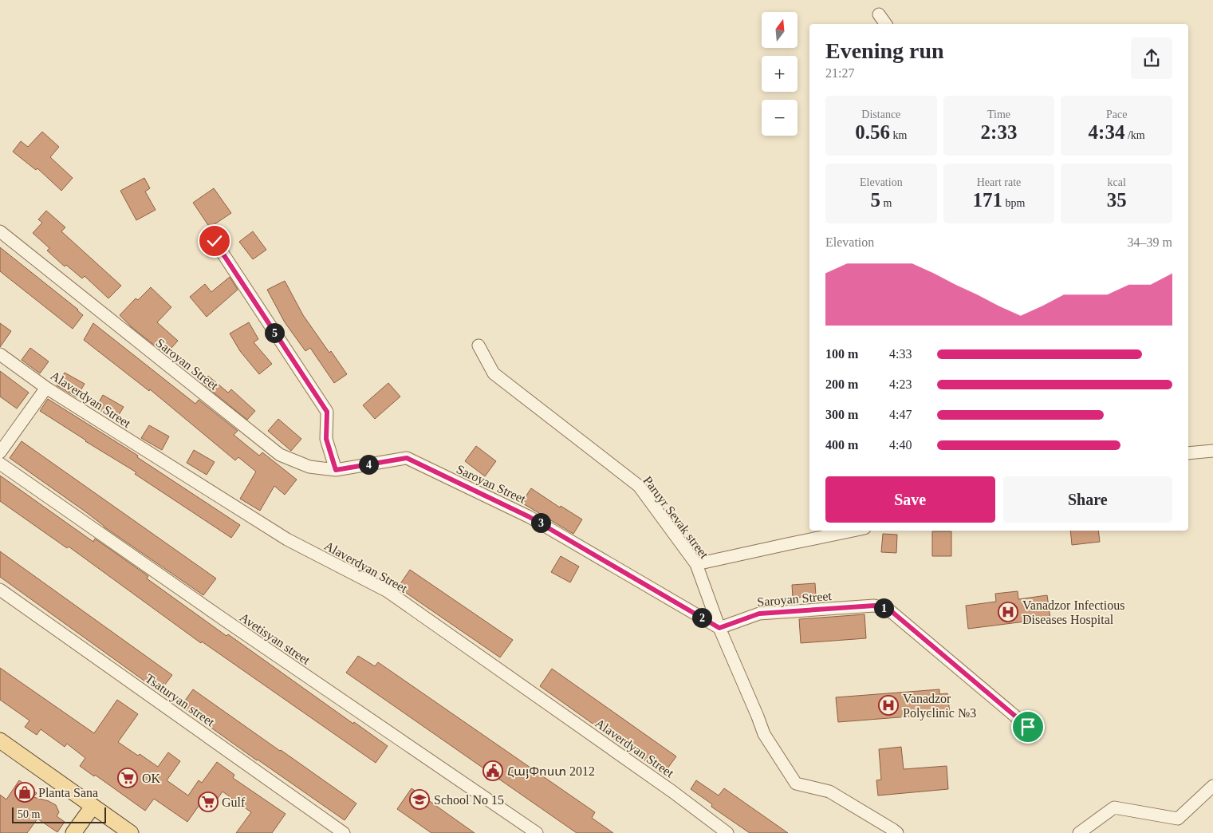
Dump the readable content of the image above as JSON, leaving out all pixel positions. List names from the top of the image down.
{
  "streets": {
    "street": [
      "Saroyan Street",
      "Alaverdyan Street",
      "Paruyr Sevak street",
      "Avetisyan street",
      "Tsaturyan street"
    ]
  },
  "crossings": [
    ["Saroyan Street", "Paruyr Sevak street"]
  ],
  "places": {
    "hospital": ["Vanadzor Infectious Diseases Hospital", "Vanadzor Polyclinic №3"],
    "public building": ["ՀայՓոստ 2012"],
    "supermarket": ["OK", "Gulf"],
    "shop": ["Planta Sana"],
    "school or university": ["School No 15"]
  },
  "scale_bar": "50 m",
  "north": "top",
  "page": {
    "map_buttons": ["+", "−"],
    "heading": ["Evening run", "21:27"],
    "stats": [
      ["Distance", "0.56 km"],
      ["Time", "2:33"],
      ["Pace", "4:34 /km"],
      ["Elevation", "5 m"],
      ["Heart rate", "171 bpm"],
      ["kcal", "35"]
    ],
    "chart": ["Elevation", "34–39 m"],
    "pins": [
      "5",
      "4",
      "3",
      "1",
      "2"
    ],
    "list": [
      {
        "name": "100 m",
        "note": "4:33"
      },
      {
        "name": "200 m",
        "note": "4:23"
      },
      {
        "name": "300 m",
        "note": "4:47"
      },
      {
        "name": "400 m",
        "note": "4:40"
      }
    ],
    "buttons": ["Save", "Share"],
    "scale": "50 m"
  }
}
